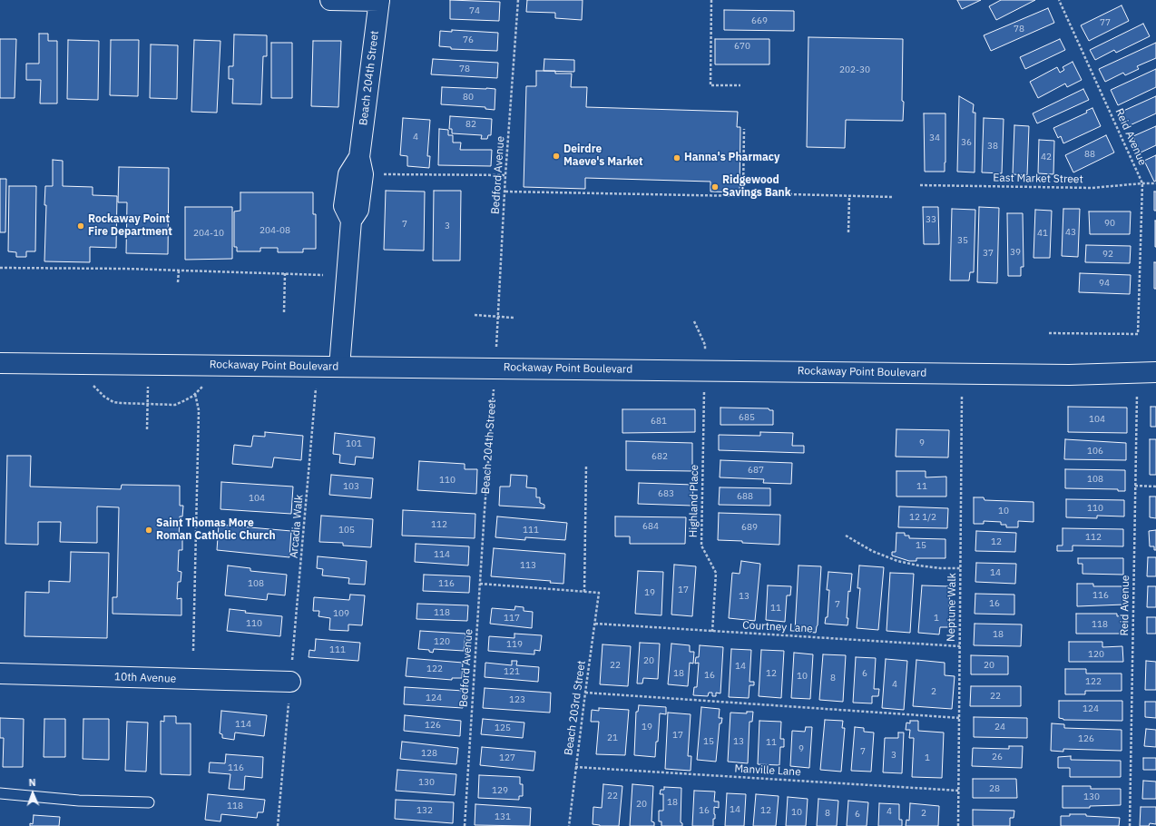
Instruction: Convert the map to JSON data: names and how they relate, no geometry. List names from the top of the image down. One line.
{"streets":{"street":["Beach 204th Street","Rockaway Point Boulevard","10th Avenue"],"path":["Reid Avenue","Bedford Avenue","East Market Street","Highland Place","Arcadia Walk","Neptune Walk","Courtney Lane","Beach 203rd Street","Manville Lane"]},"crossings":[["Beach 204th Street","Bedford Avenue"],["Beach 204th Street","Rockaway Point Boulevard"],["Reid Avenue","East Market Street"],["Reid Avenue","Rockaway Point Boulevard"],["Highland Place","Courtney Lane"],["Arcadia Walk","10th Avenue"],["Neptune Walk","Courtney Lane"],["Neptune Walk","Manville Lane"],["Courtney Lane","Beach 203rd Street"],["Beach 203rd Street","Manville Lane"]],"places":["Deirdre Maeve's Market","Hanna's Pharmacy","Ridgewood Savings Bank","Rockaway Point Fire Department","Saint Thomas More Roman Catholic Church"],"house_numbers":["74","669","77","78","76","670","78","202-30","80","82","4","34","36","38","88","42","33","90","7","3","204-08","43","204-10","41","35","39","37","92","94","685","104","681","9","101","106","682","687","108","110","103","11","683","688","104","110","10","12 1/2","112","684","689","105","111","112","12","15","114","113","14","108","116","17","19","116","13","16","7","11","118","109","117","1","110","118","18","120","119","111","120","20","22","20","14","122","121","18","12","6","16","10","8","122","4","2","22","124","123","124","114","126","19","24","125","17","21","126","15","13","11","9","7","128","3","26","127","1","116","130","28","129","22","130","18","20","118","14","132","16","12","4","10","8","2","6","131"],"north":"top"}
